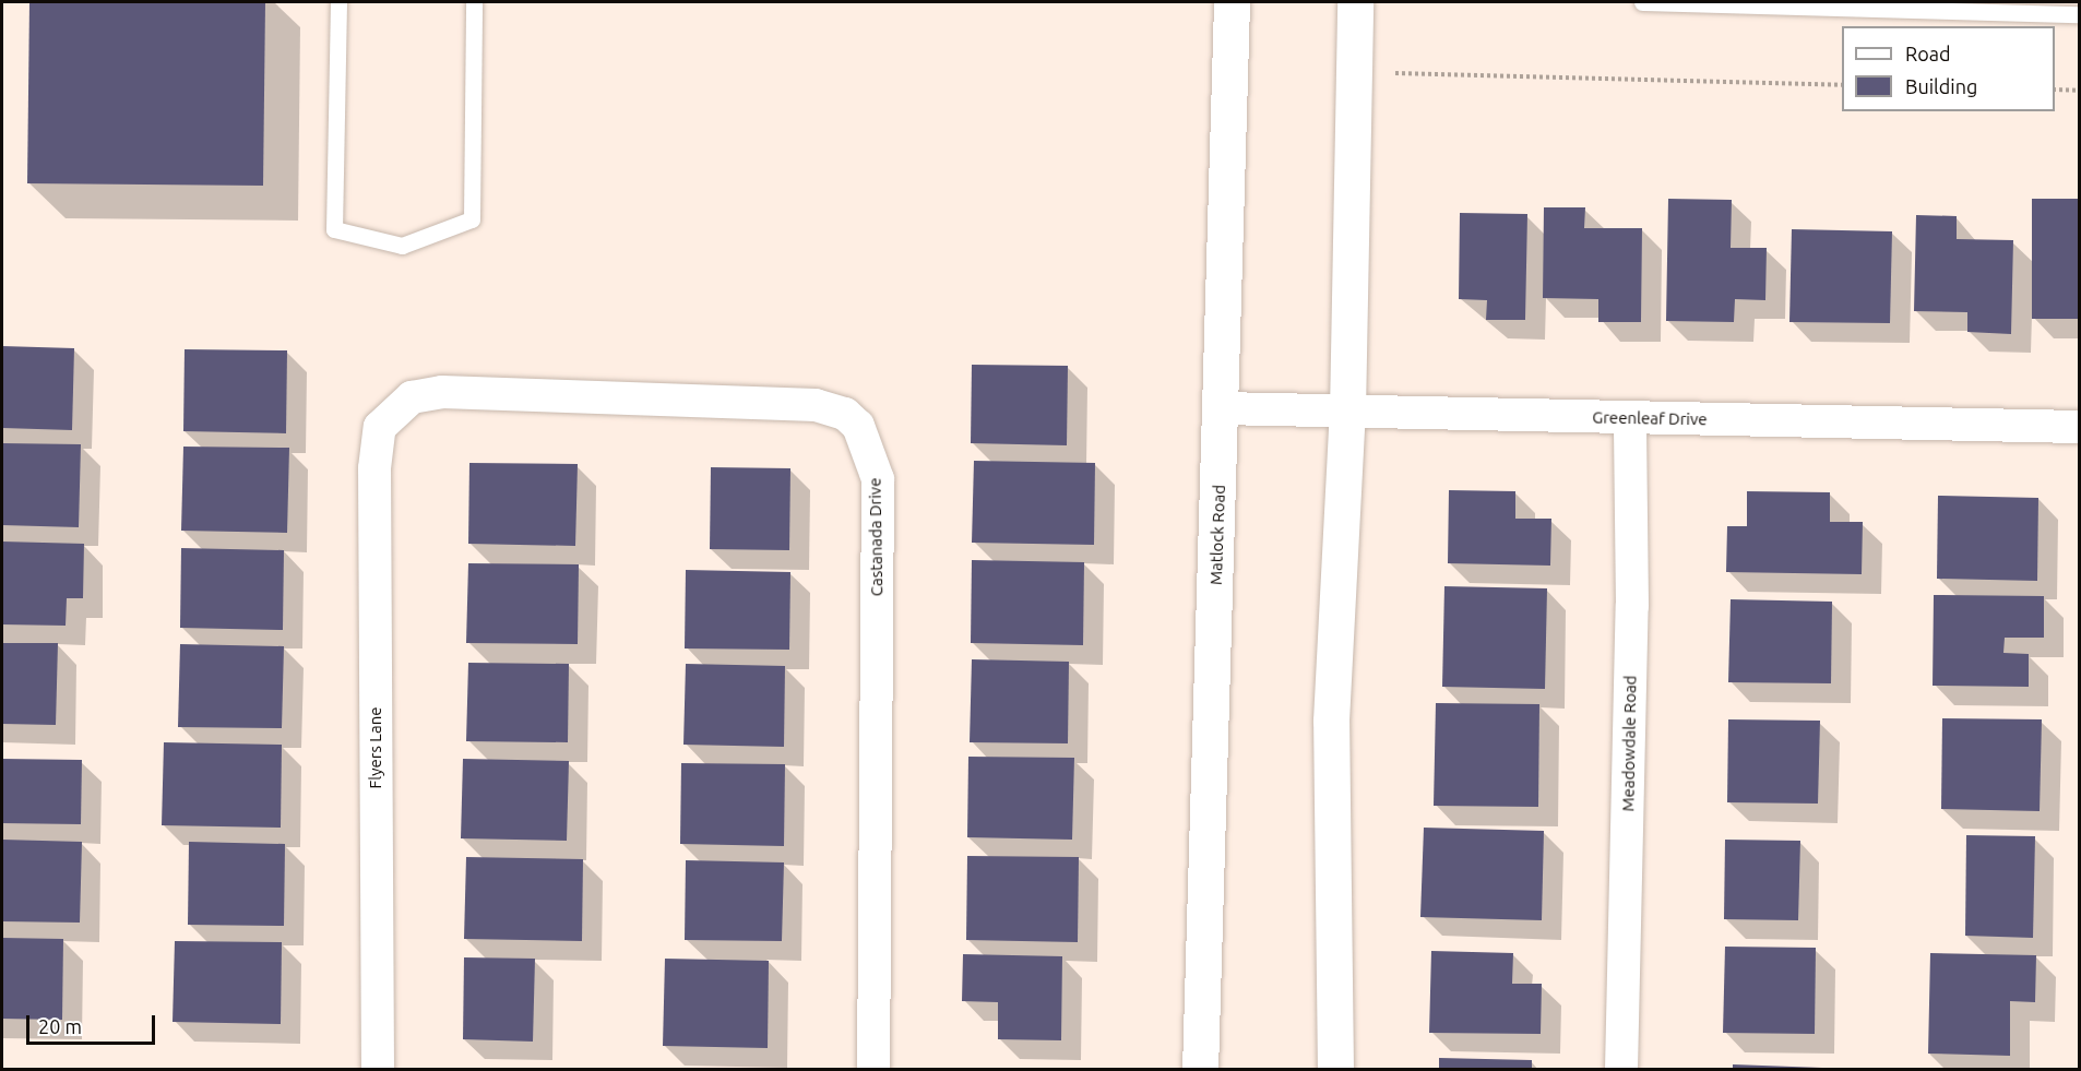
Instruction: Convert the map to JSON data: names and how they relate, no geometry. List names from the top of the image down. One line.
{"streets":{"main road":["Matlock Road"],"street":["Greenleaf Drive","Castanada Drive","Meadowdale Road","Flyers Lane"]},"crossings":[["Greenleaf Drive","Matlock Road"],["Greenleaf Drive","Meadowdale Road"],["Castanada Drive","Flyers Lane"]],"legend":["Road","Building"],"scale_bar":"20 m"}
